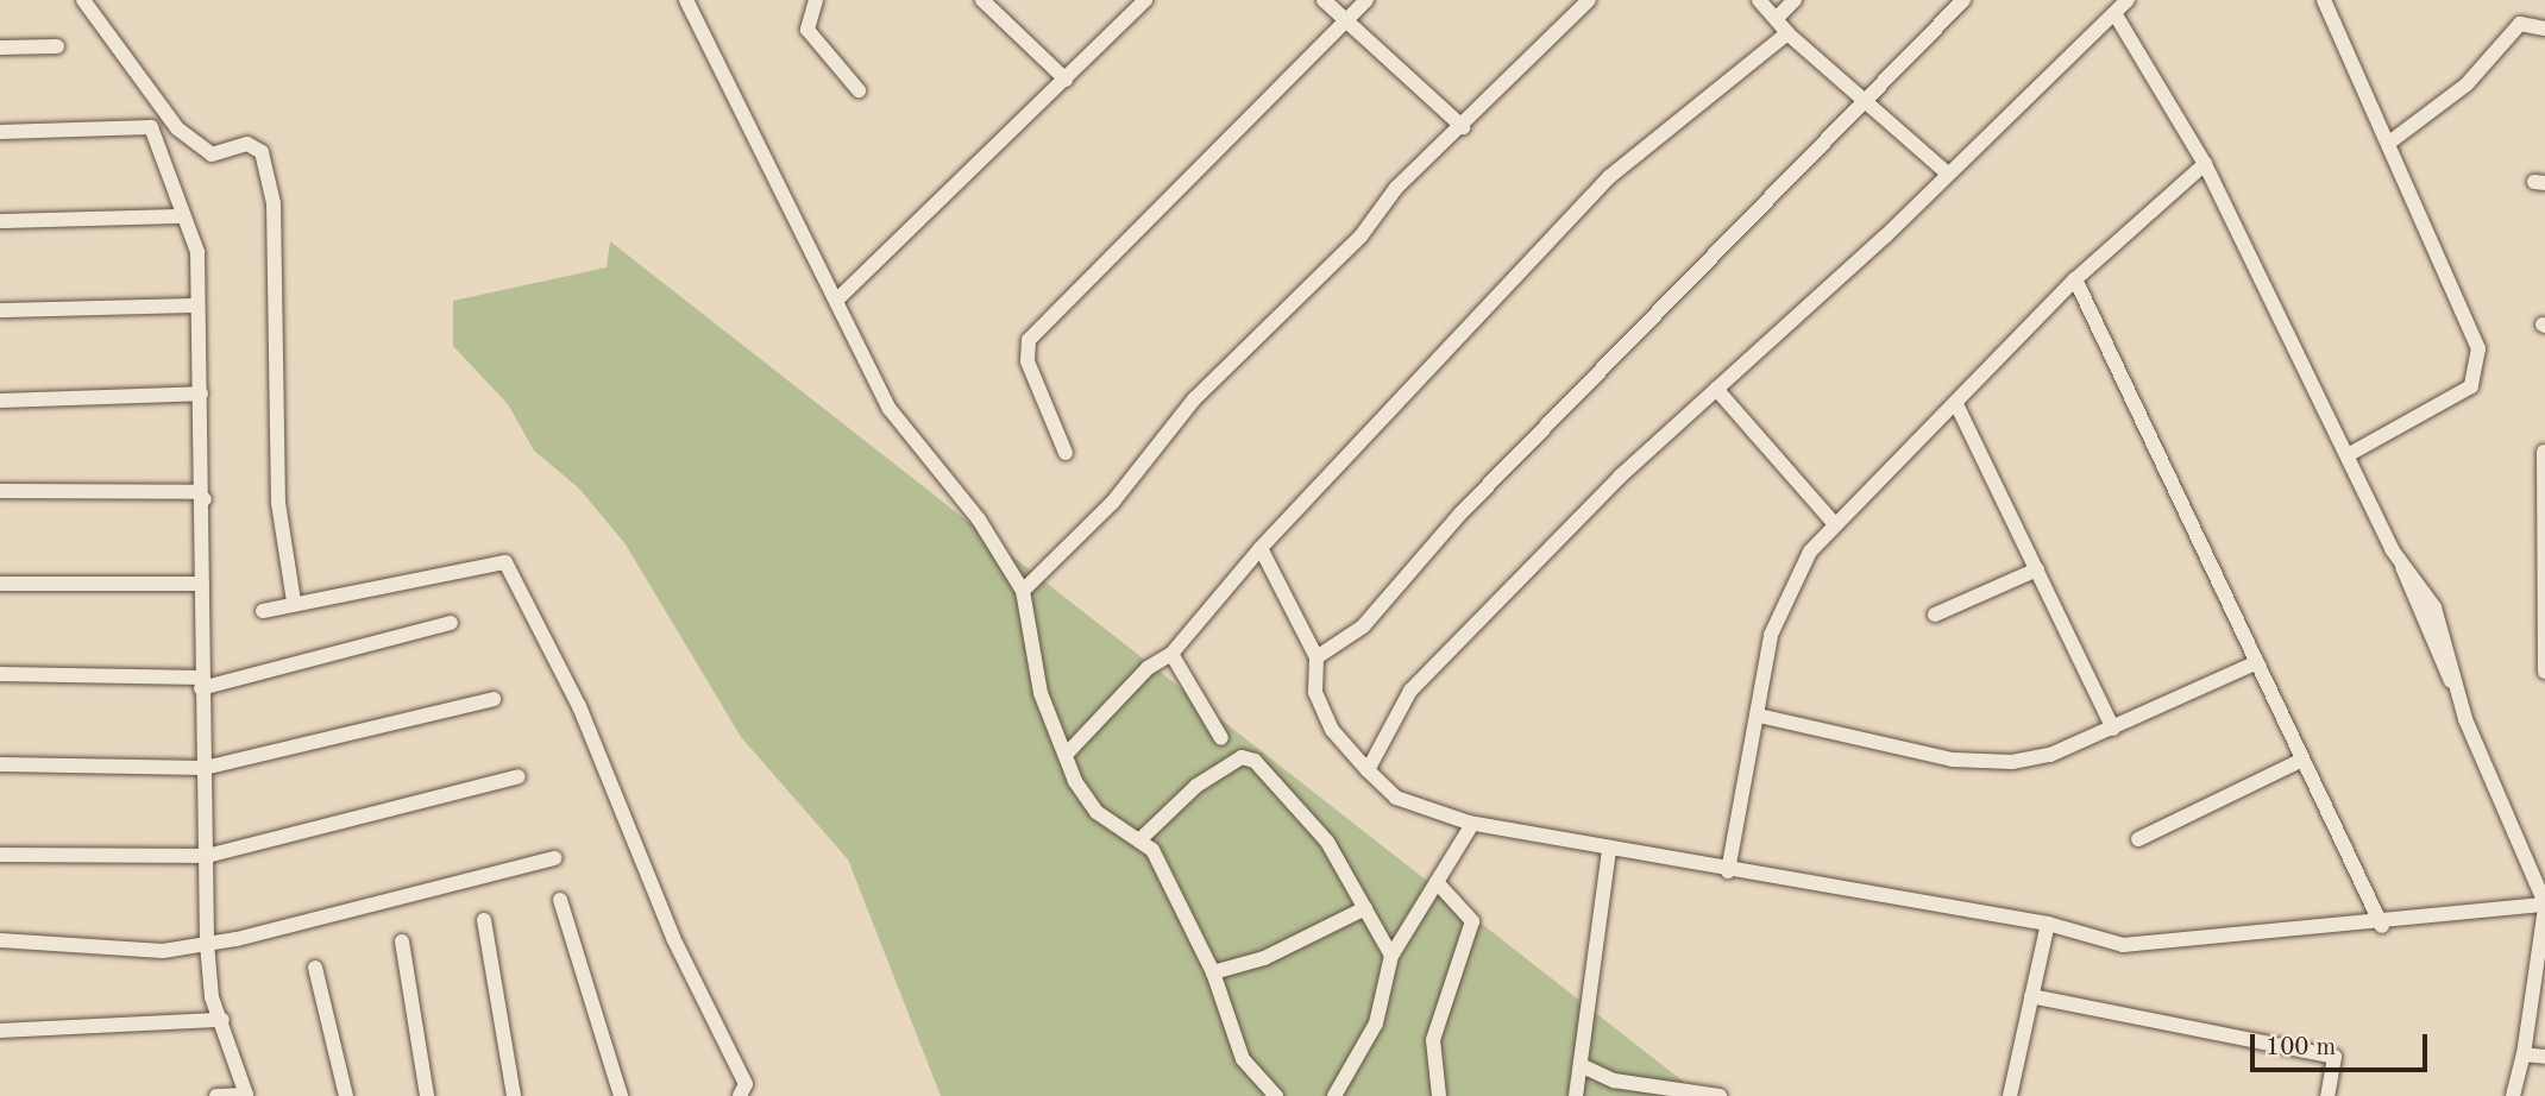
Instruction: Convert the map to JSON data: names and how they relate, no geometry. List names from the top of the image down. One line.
{"scale_bar":"100 m"}
